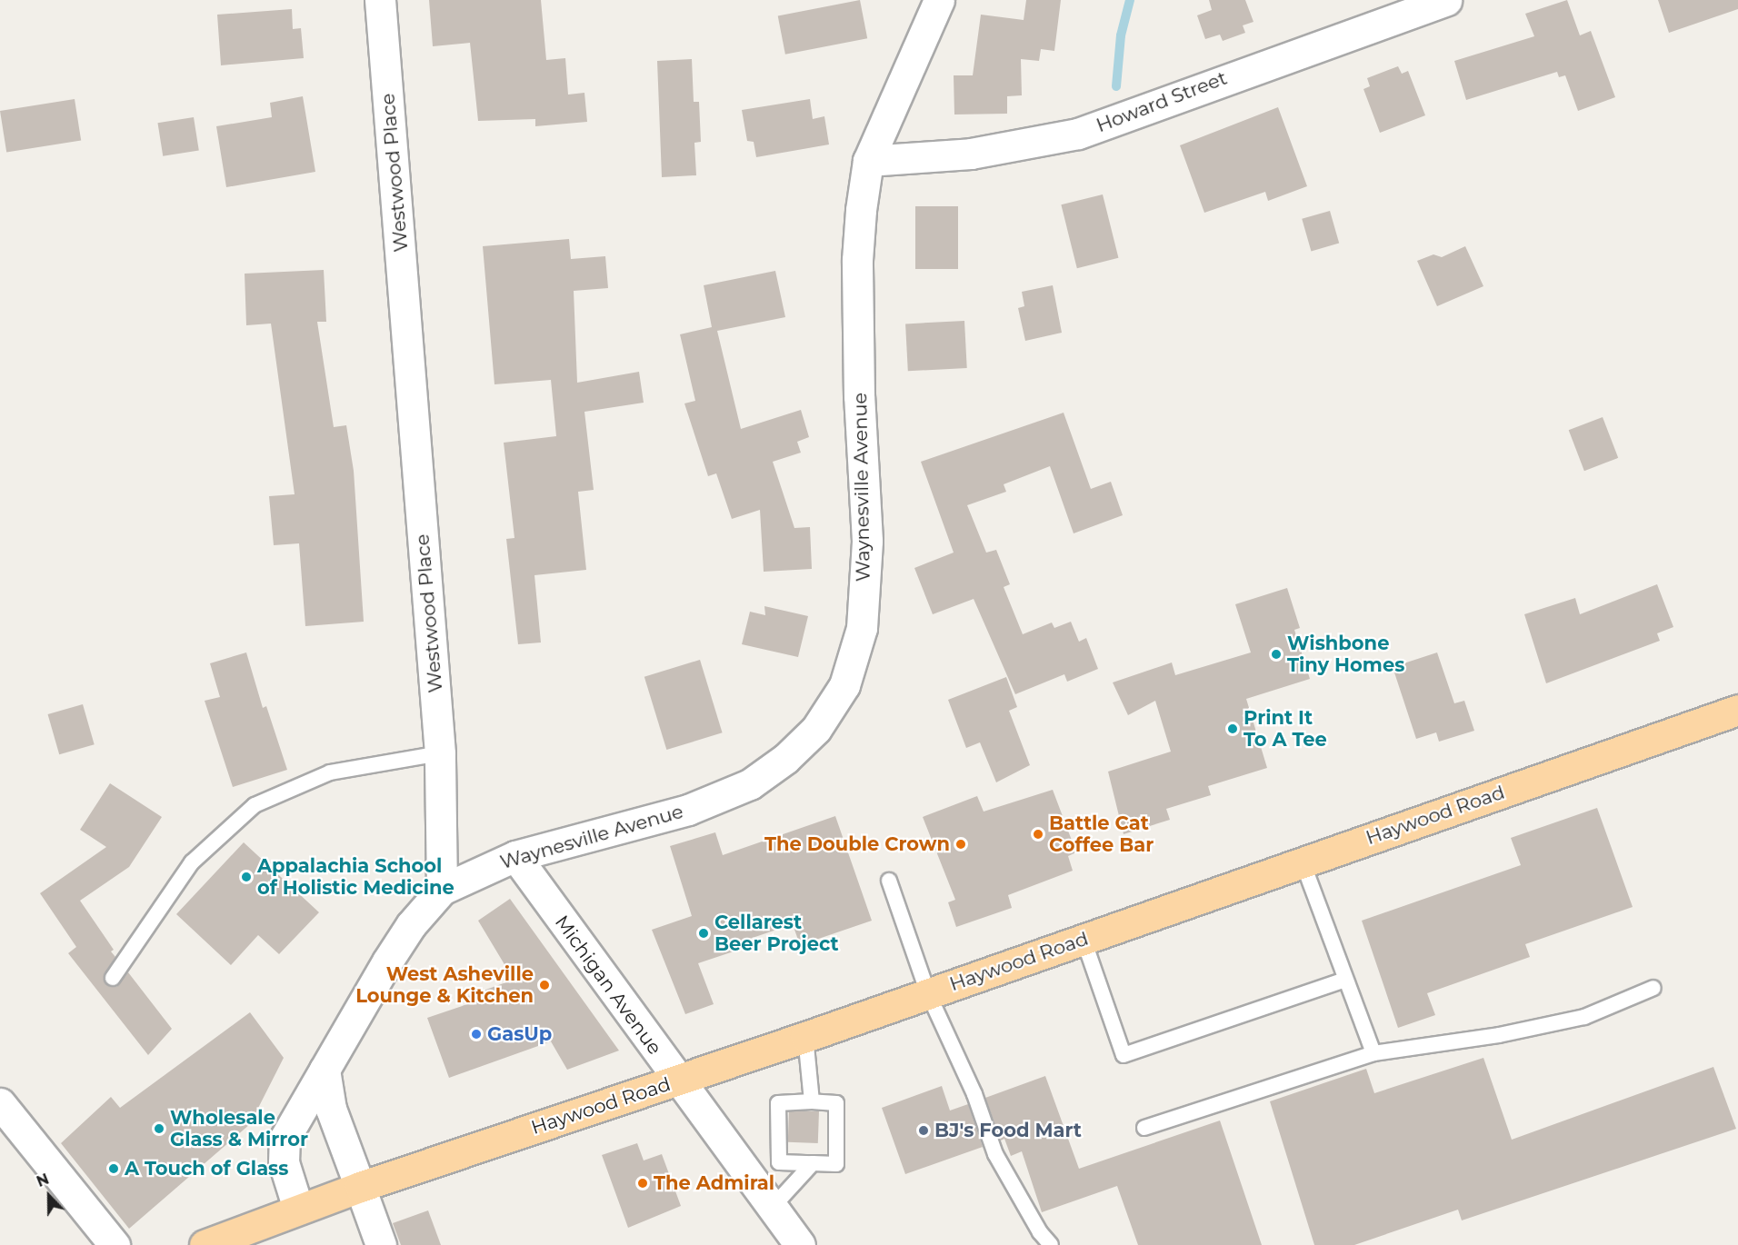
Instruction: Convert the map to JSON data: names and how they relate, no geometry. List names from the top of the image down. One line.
{"streets":{"main road":["Haywood Road"],"street":["Howard Street","Westwood Place","Waynesville Avenue","Michigan Avenue"]},"crossings":[["Howard Street","Waynesville Avenue"],["Westwood Place","Waynesville Avenue"],["Waynesville Avenue","Michigan Avenue"],["Haywood Road","Michigan Avenue"]],"places":["Wishbone Tiny Homes","Print It To A Tee","Battle Cat Coffee Bar","The Double Crown","Appalachia School of Holistic Medicine","Cellarest Beer Project","West Asheville Lounge & Kitchen","GasUp","Wholesale Glass & Mirror","BJ's Food Mart","A Touch of Glass","The Admiral"],"north":"top"}
